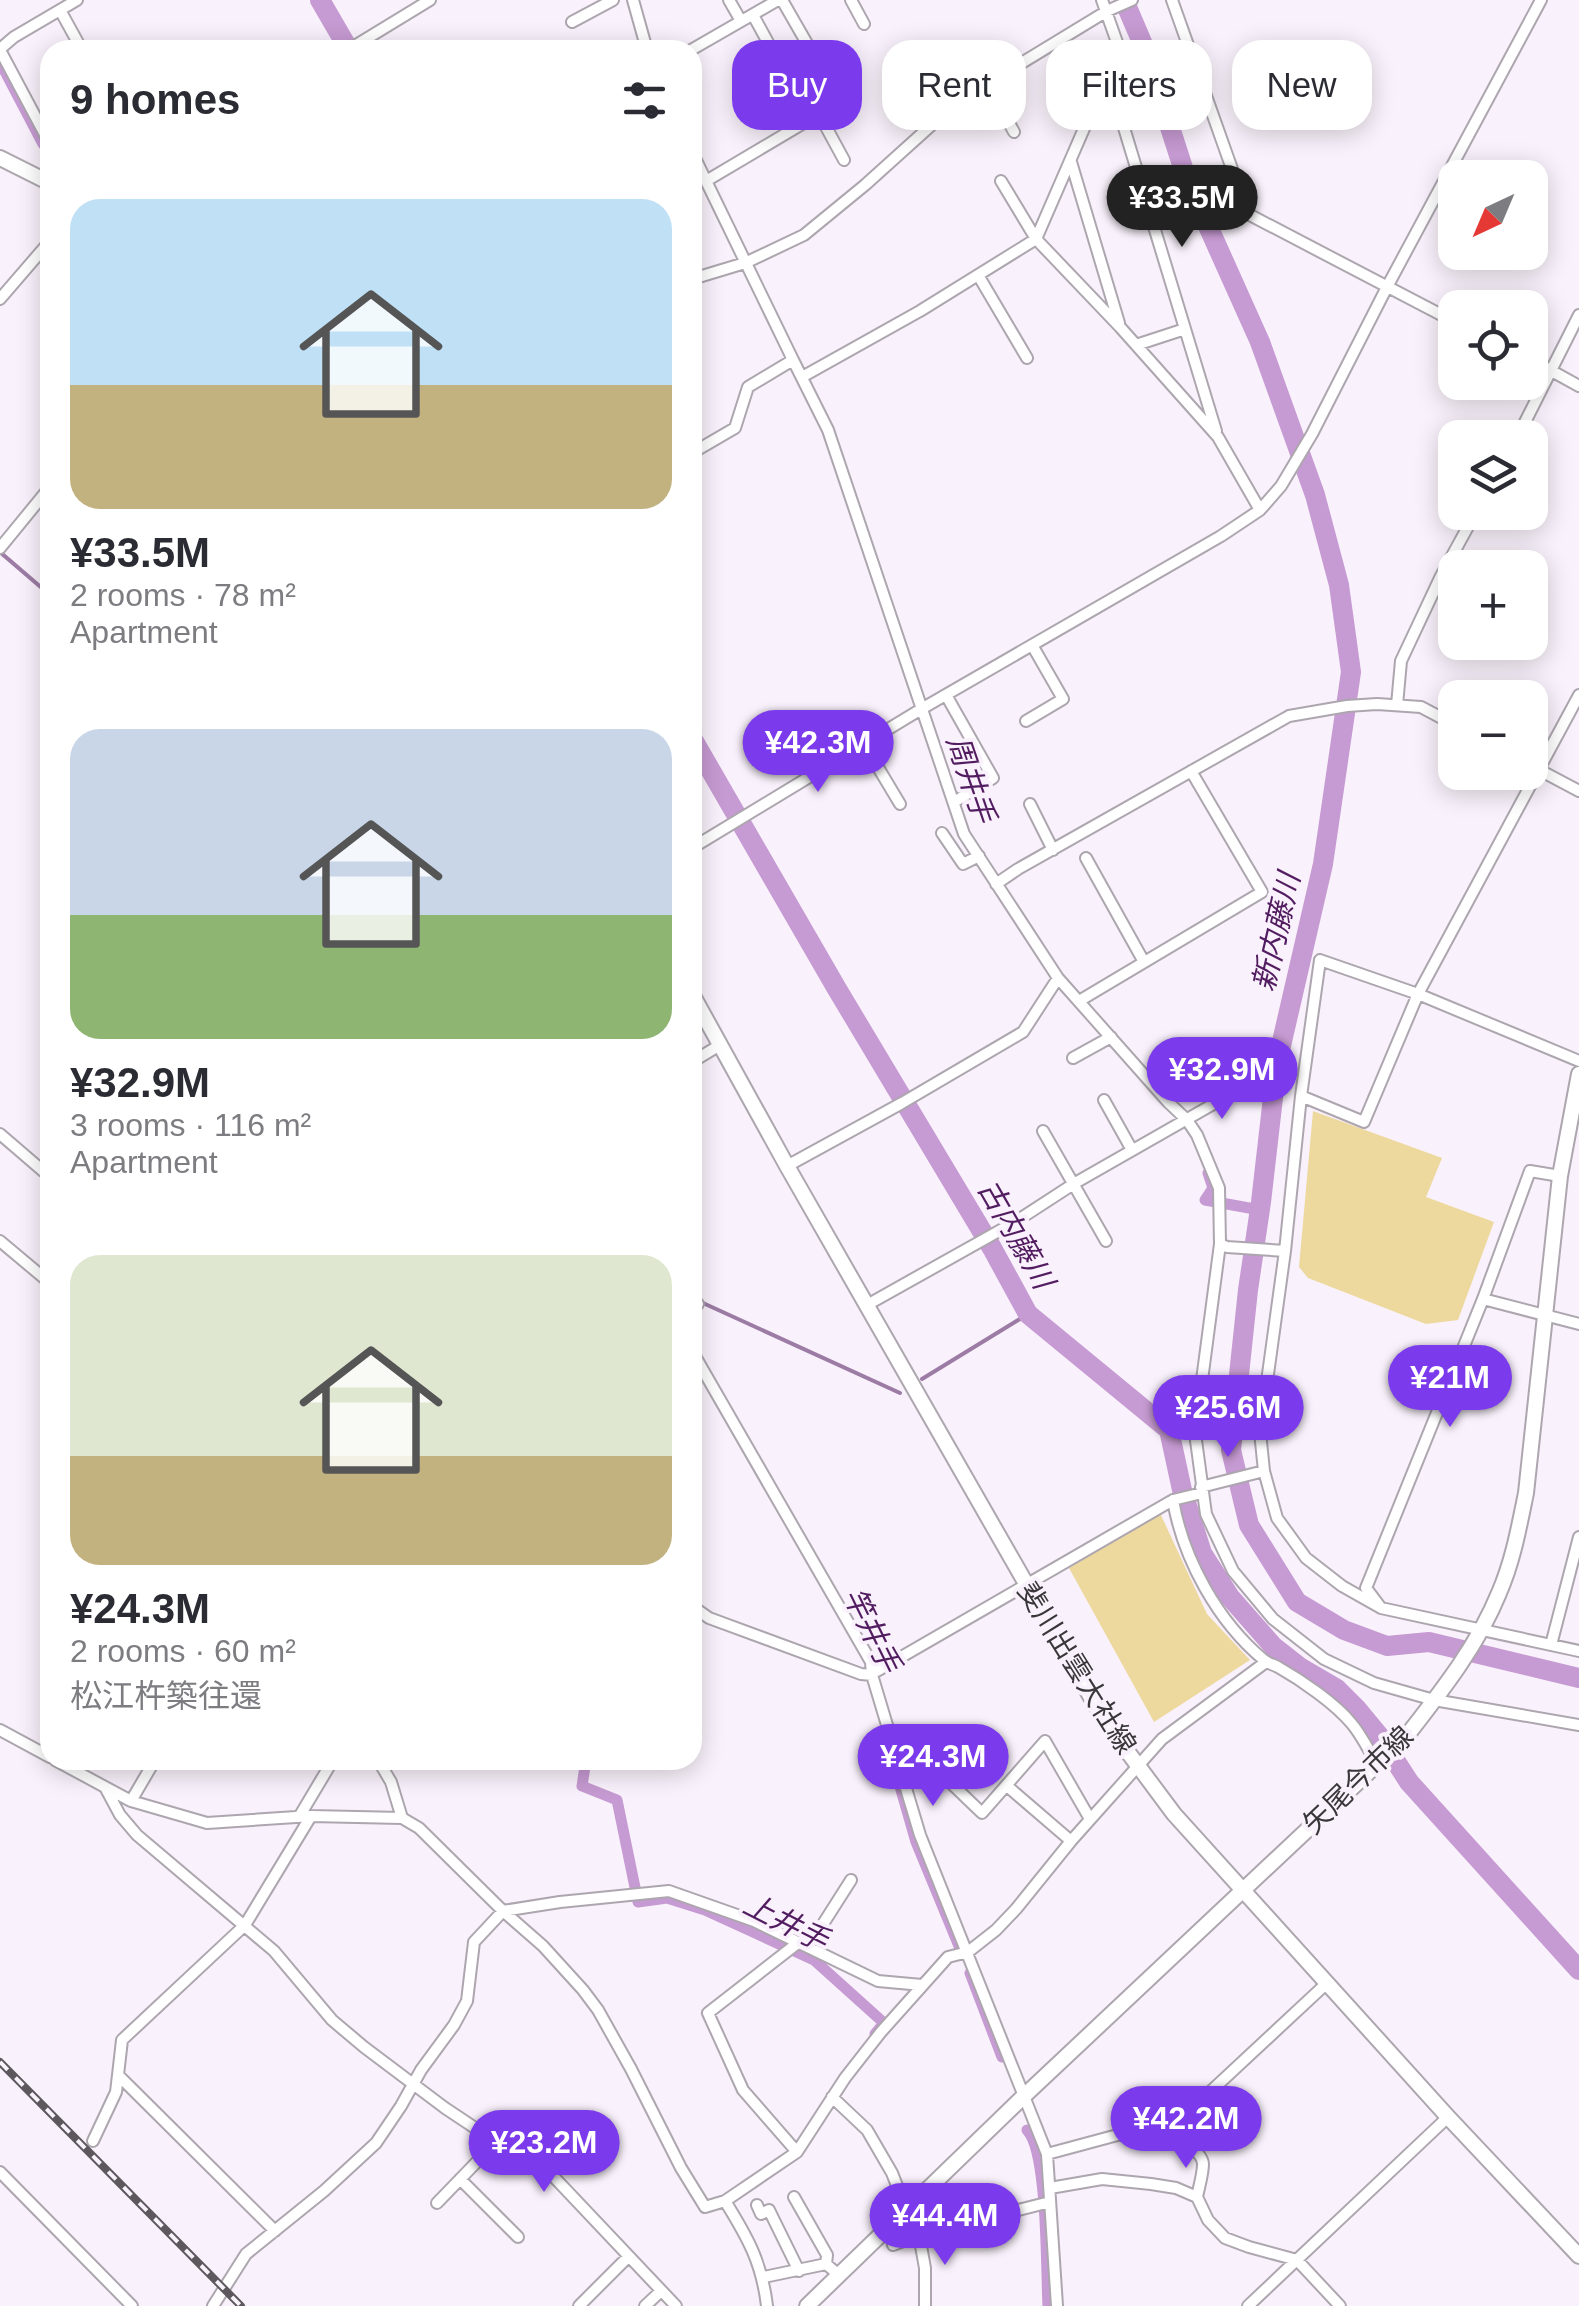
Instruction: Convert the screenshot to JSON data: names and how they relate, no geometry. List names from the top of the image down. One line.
{"streets":{"main road":["斐川出雲大社線","矢尾今市線"]},"crossings":[["斐川出雲大社線","矢尾今市線"]],"water":["周井手","新内藤川","古内藤川","竿井手","上井手"],"north":"bottom left","page":{"chip":["Buy","Rent","Filters","New"],"heading":"9 homes","map_buttons":["+","−"],"list":[{"name":"¥33.5M","note":"2 rooms · 78 m² · Apartment"},{"name":"¥32.9M","note":"3 rooms · 116 m² · Apartment"},{"name":"¥24.3M","note":"2 rooms · 60 m² · 松江杵築往還"}],"price":["¥33.5M","¥42.3M","¥32.9M","¥21M","¥25.6M","¥24.3M","¥42.2M","¥23.2M","¥44.4M"]}}
